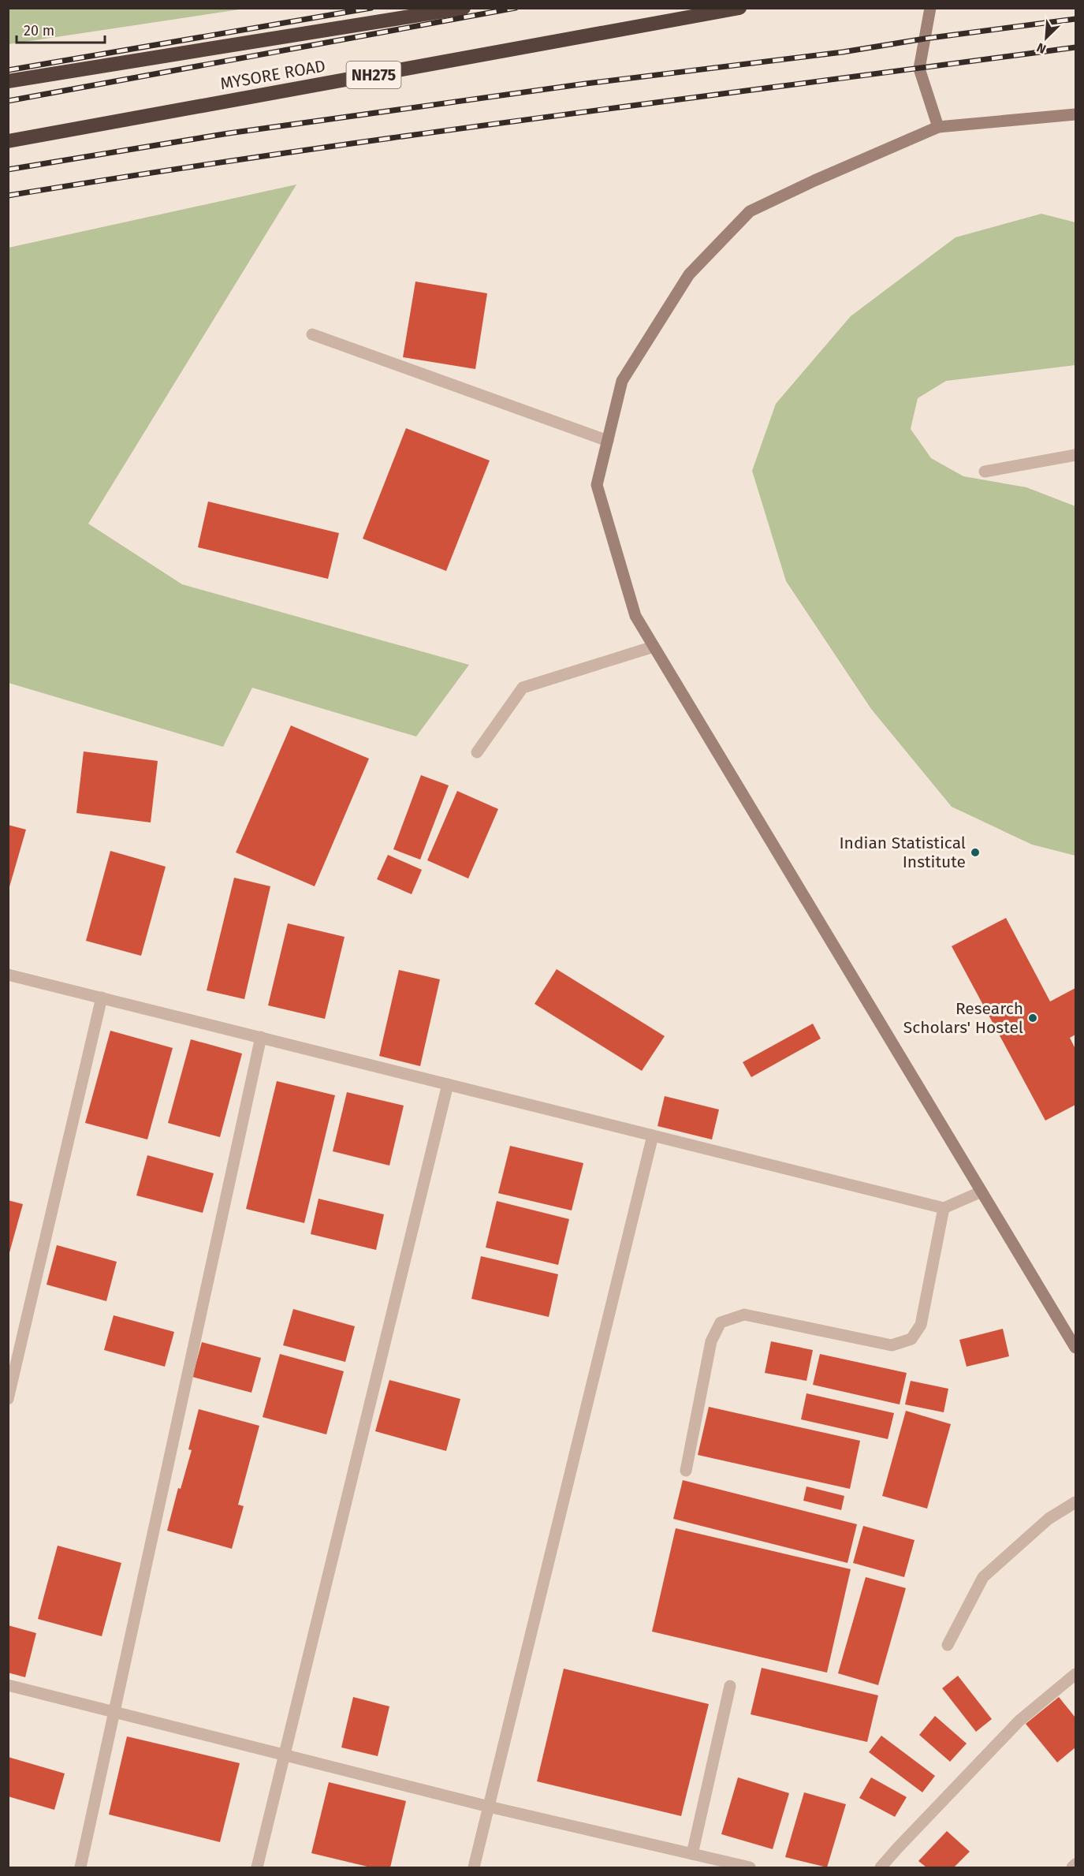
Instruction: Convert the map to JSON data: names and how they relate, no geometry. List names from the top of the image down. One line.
{"streets":{"highway":["MYSORE ROAD","NH275"]},"places":["Indian Statistical Institute","Research Scholars' Hostel"],"scale_bar":"20 m","north":"bottom left"}
